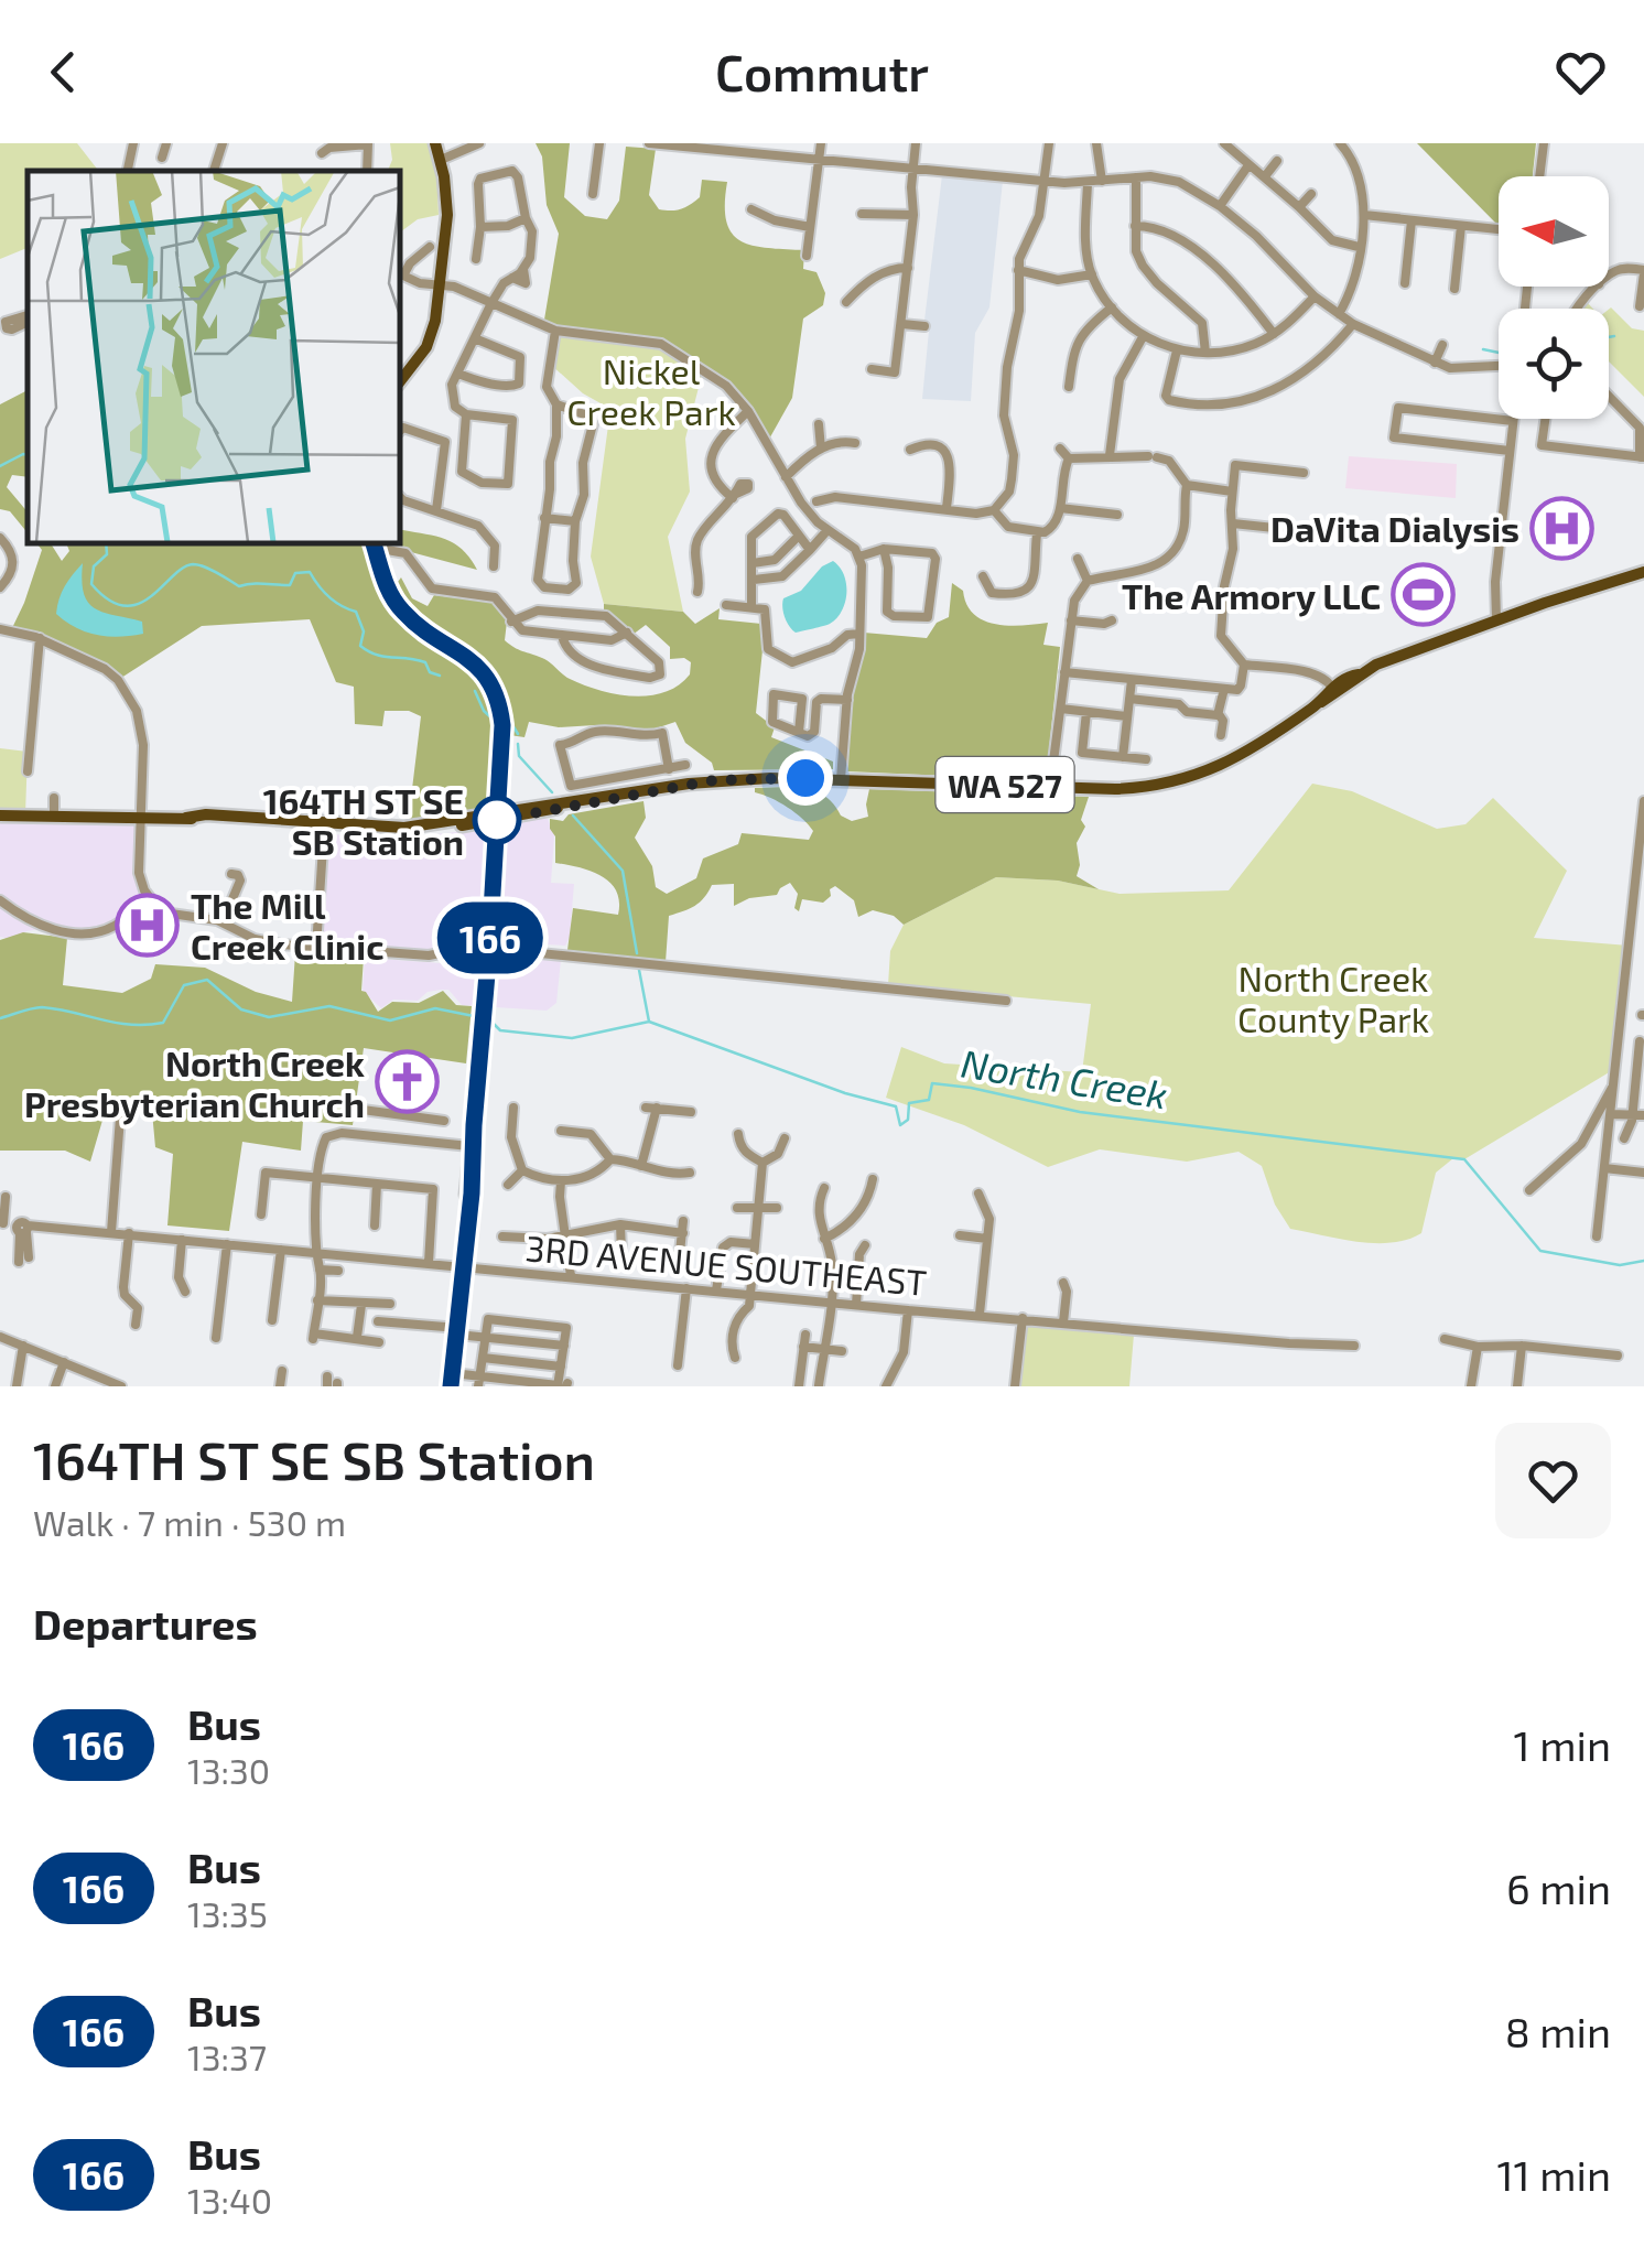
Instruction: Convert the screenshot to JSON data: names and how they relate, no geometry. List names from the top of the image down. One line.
{"streets":{"main road":["WA 527"],"street":["3RD AVENUE SOUTHEAST"]},"water":["North Creek"],"parks":["Nickel Creek Park","North Creek County Park"],"places":{"hospital":["DaVita Dialysis","The Mill Creek Clinic"],"sports":["The Armory LLC"],"other":["164TH ST SE SB Station"],"church":["North Creek Presbyterian Church"]},"lines":["bus line 166"],"north":"left","page":{"header":"Commutr","on_map":"166","heading":[["164TH ST SE SB Station","Walk · 7 min · 530 m"],"Departures"],"list":[{"mark":"166","name":"Bus","note":"13:30","value":"1 min"},{"mark":"166","name":"Bus","note":"13:35","value":"6 min"},{"mark":"166","name":"Bus","note":"13:37","value":"8 min"},{"mark":"166","name":"Bus","note":"13:40","value":"11 min"}]}}
